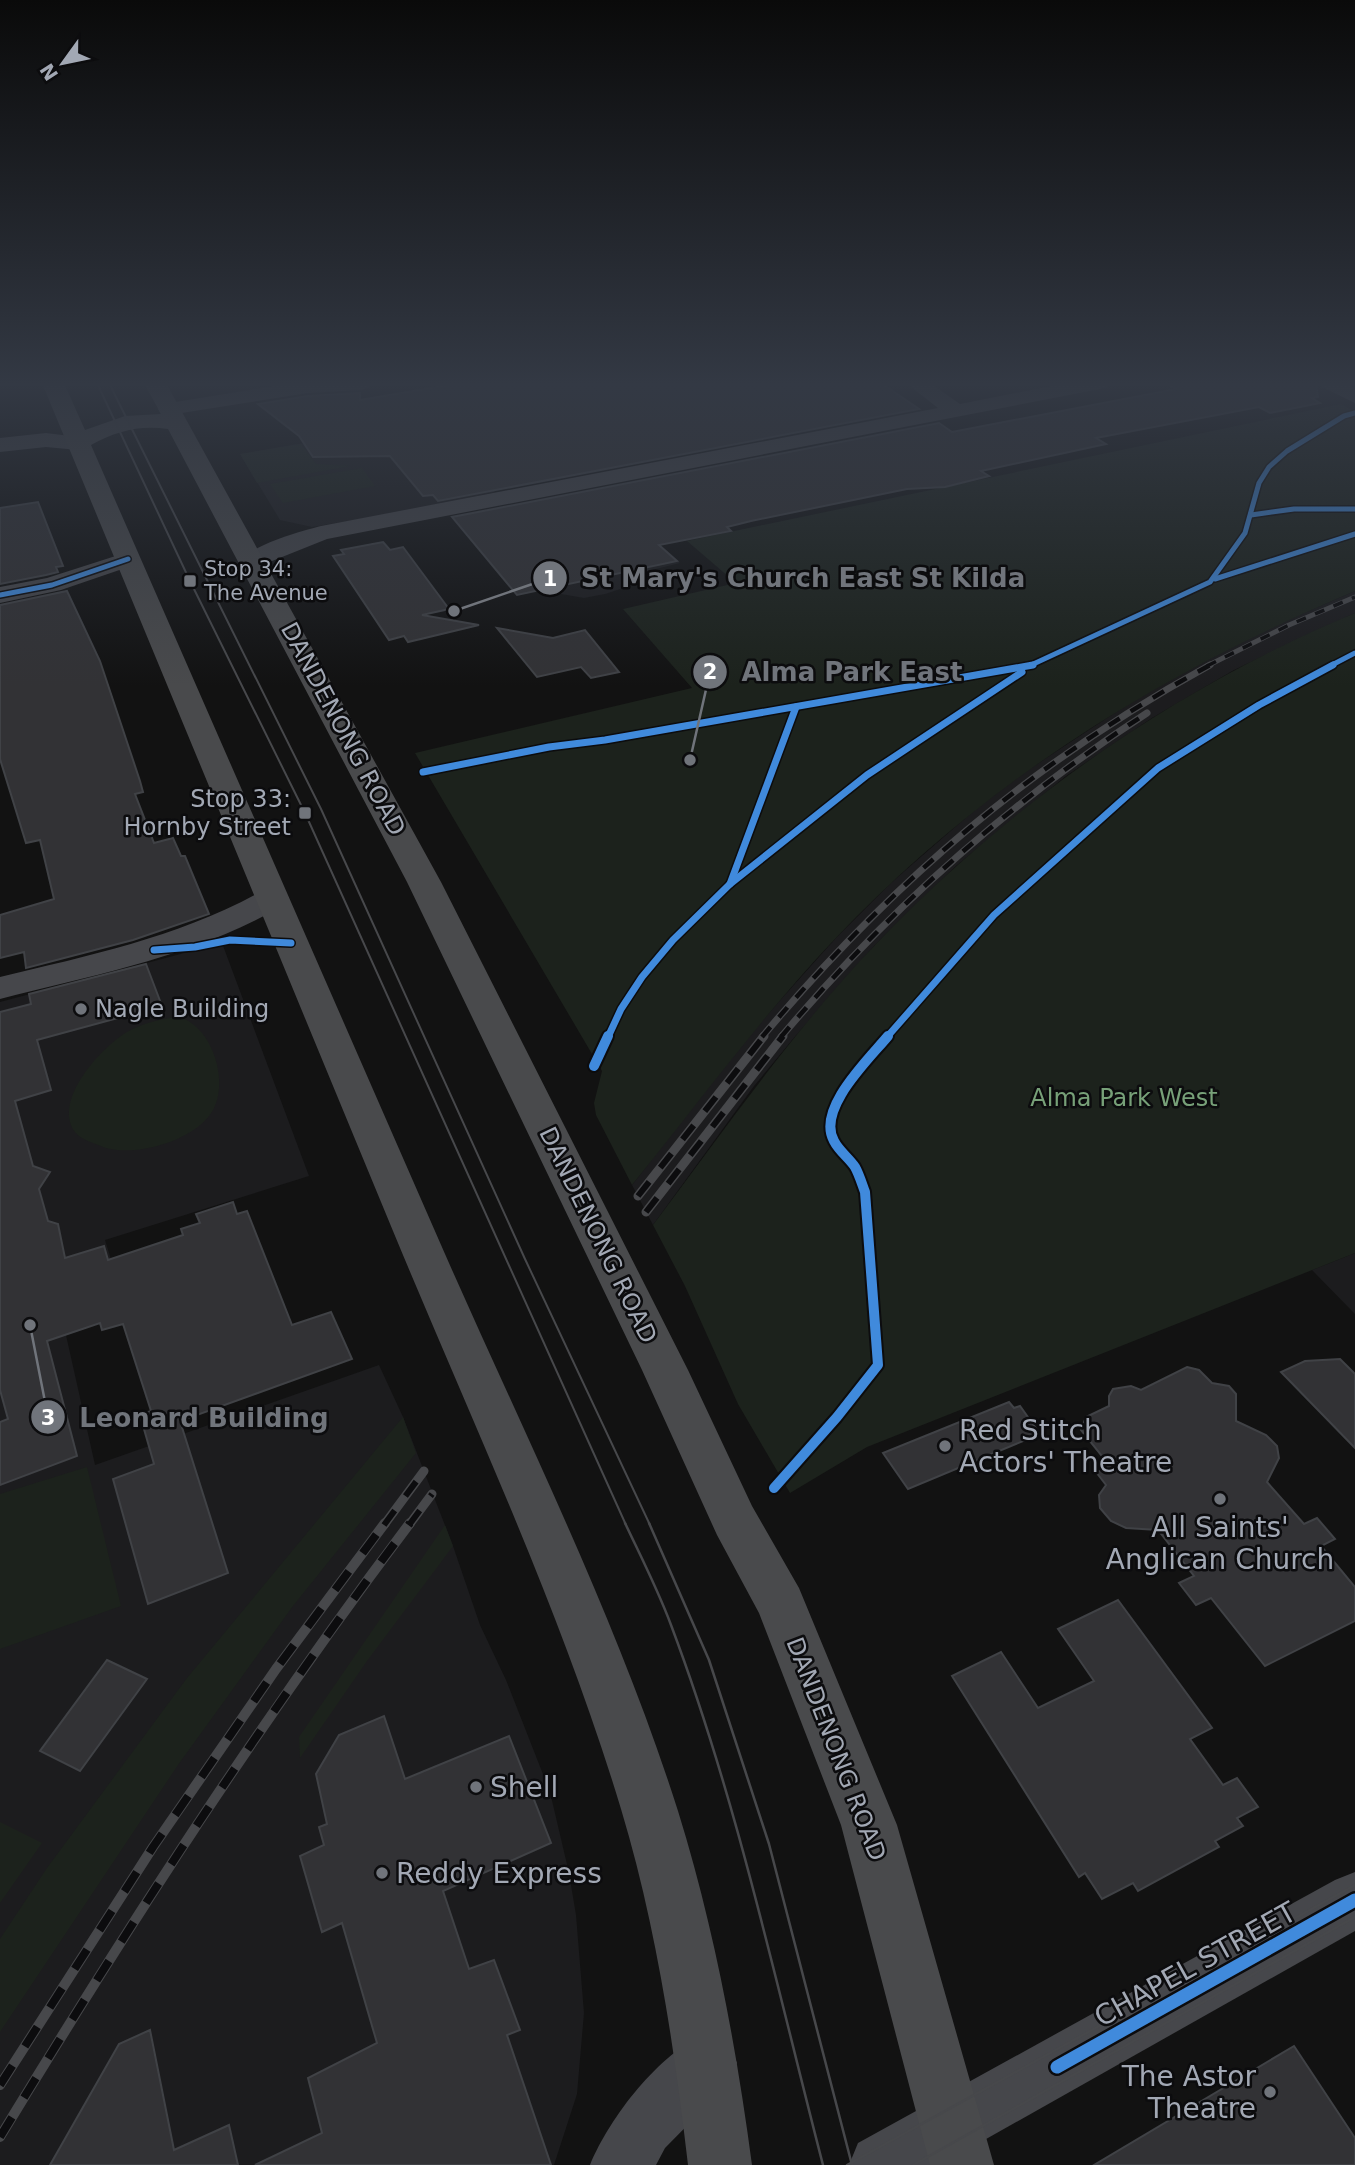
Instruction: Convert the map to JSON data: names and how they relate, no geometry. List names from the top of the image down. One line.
{"streets":{"highway":["DANDENONG ROAD"],"street":["CHAPEL STREET"]},"crossings":[["DANDENONG ROAD","CHAPEL STREET"]],"parks":["Alma Park West"],"places":{"transit":["Stop 34: The Avenue","Stop 33: Hornby Street"],"other":["St Mary's Church East St Kilda","Alma Park East","Nagle Building","Leonard Building","Red Stitch Actors' Theatre","All Saints' Anglican Church","Shell","Reddy Express","The Astor Theatre"]},"north":"bottom left"}
